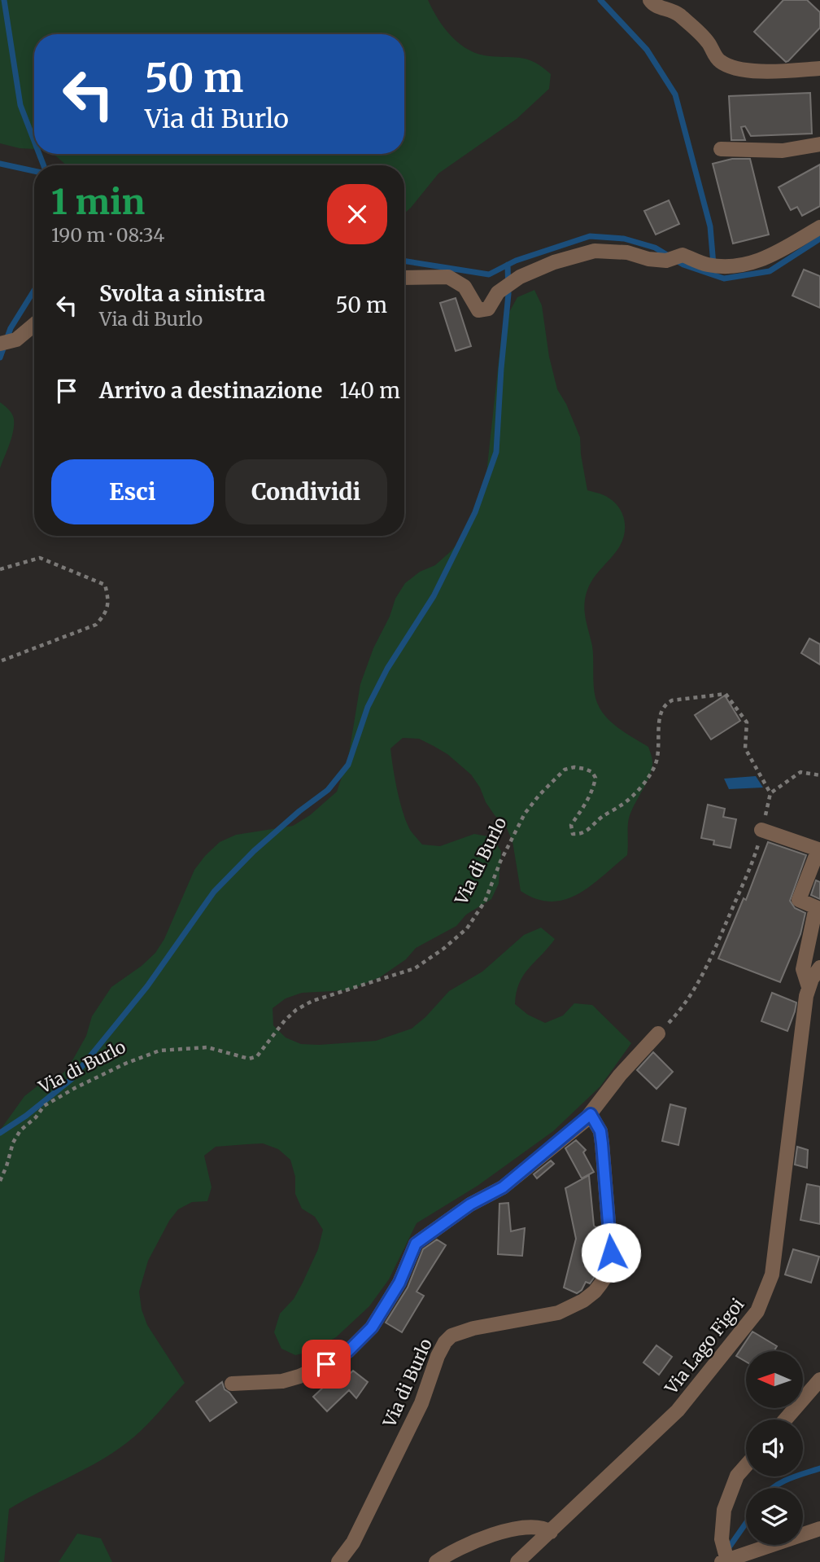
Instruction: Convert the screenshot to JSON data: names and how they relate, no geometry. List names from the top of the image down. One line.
{"streets":{"street":["Via di Burlo","Via Lago Figoi"]},"north":"left","page":{"turn":["50 m","Via di Burlo"],"heading":["1 min","190 m · 08:34"],"list":[{"name":"Svolta a sinistra","note":"Via di Burlo","value":"50 m"},{"name":"Arrivo a destinazione","value":"140 m"}],"buttons":["Esci","Condividi"]}}
